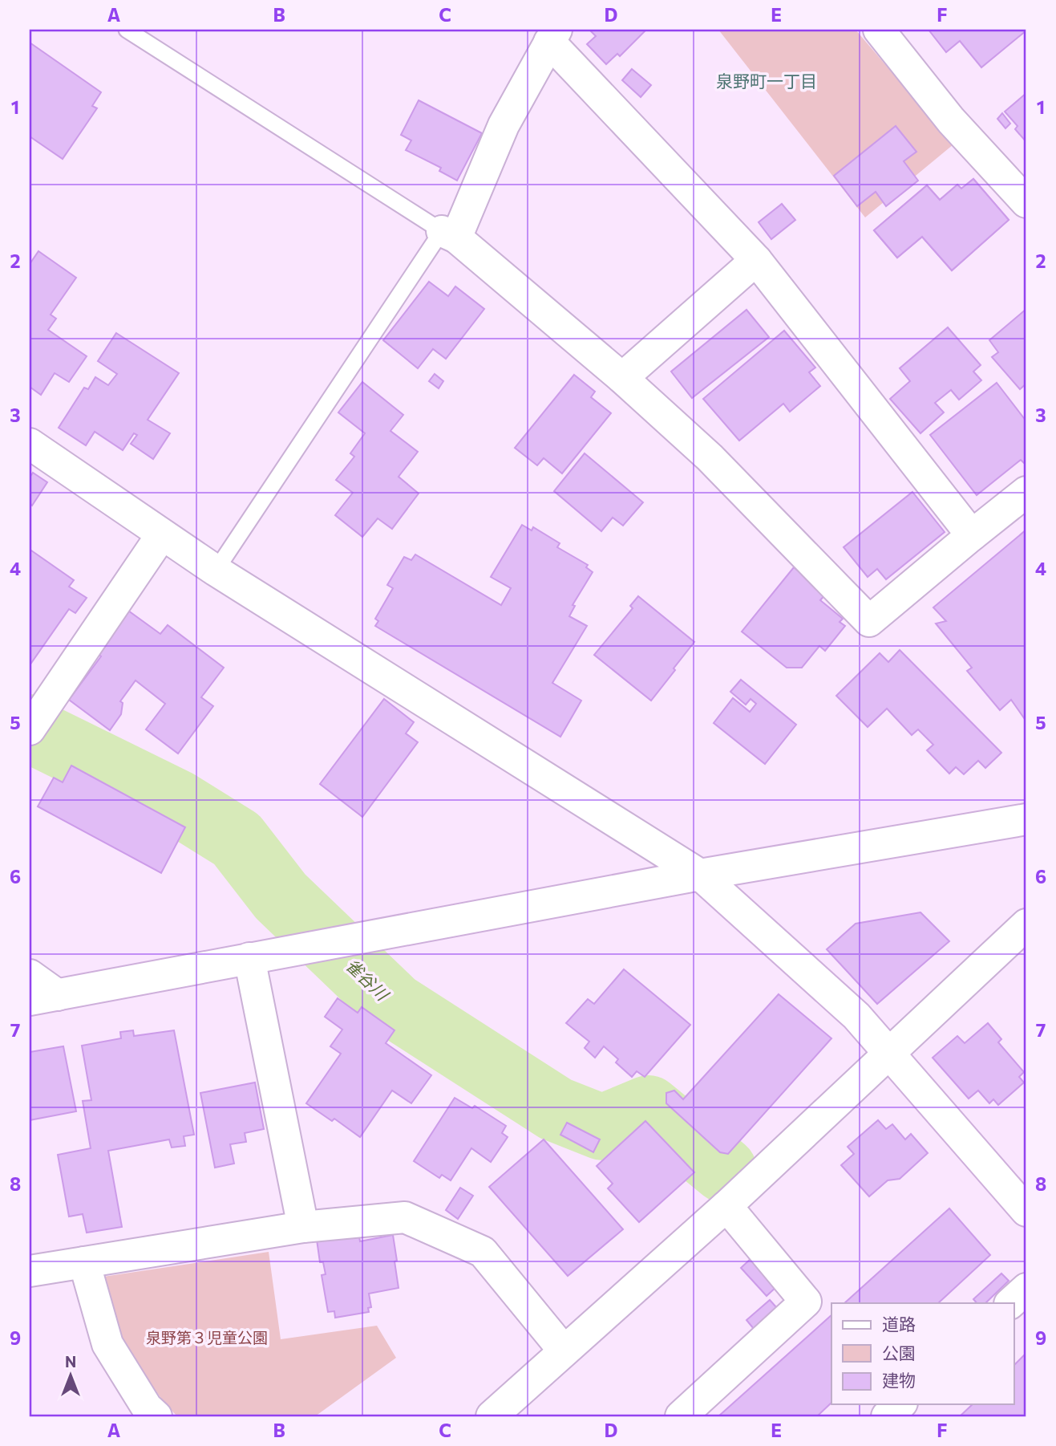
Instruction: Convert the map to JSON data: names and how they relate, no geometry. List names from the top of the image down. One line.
{"districts":["泉野町一丁目"],"water":["雀谷川"],"parks":["泉野第３児童公園"],"legend":["道路","公園","建物"],"north":"top","grid":{"columns":["A","B","C","D","E","F"],"rows":["1","2","3","4","5","6","7","8","9"]}}
